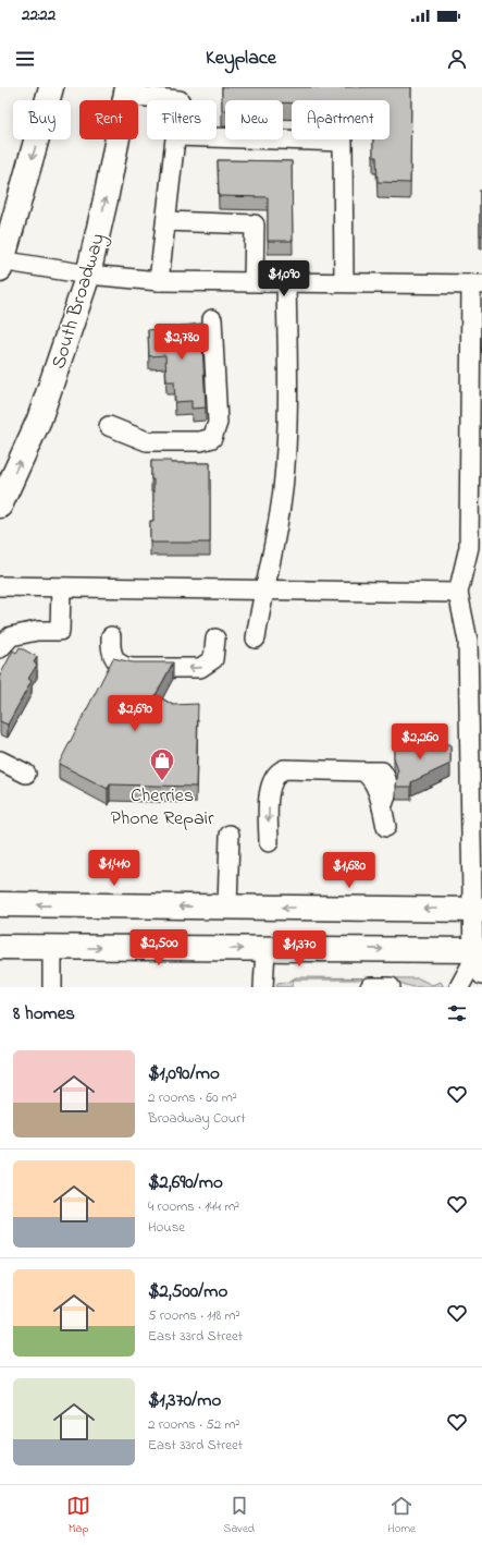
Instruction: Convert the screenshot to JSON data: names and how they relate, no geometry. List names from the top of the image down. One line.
{"streets":{"main road":["South Broadway"]},"places":{"shop":["Cherries Phone Repair"]},"page":{"status":"22:22","header":"Keyplace","chip":["Buy","Rent","Filters","New","Apartment"],"price":["$1,090","$2,780","$2,690","$2,260","$1,410","$1,680","$2,500","$1,370"],"heading":"8 homes","list":[{"name":"$1,090/mo","note":"2 rooms · 60 m² · Broadway Court"},{"name":"$2,690/mo","note":"4 rooms · 144 m² · House"},{"name":"$2,500/mo","note":"5 rooms · 118 m² · East 33rd Street"},{"name":"$1,370/mo","note":"2 rooms · 52 m² · East 33rd Street"}],"tabs":["Map","Saved","Home"]}}
